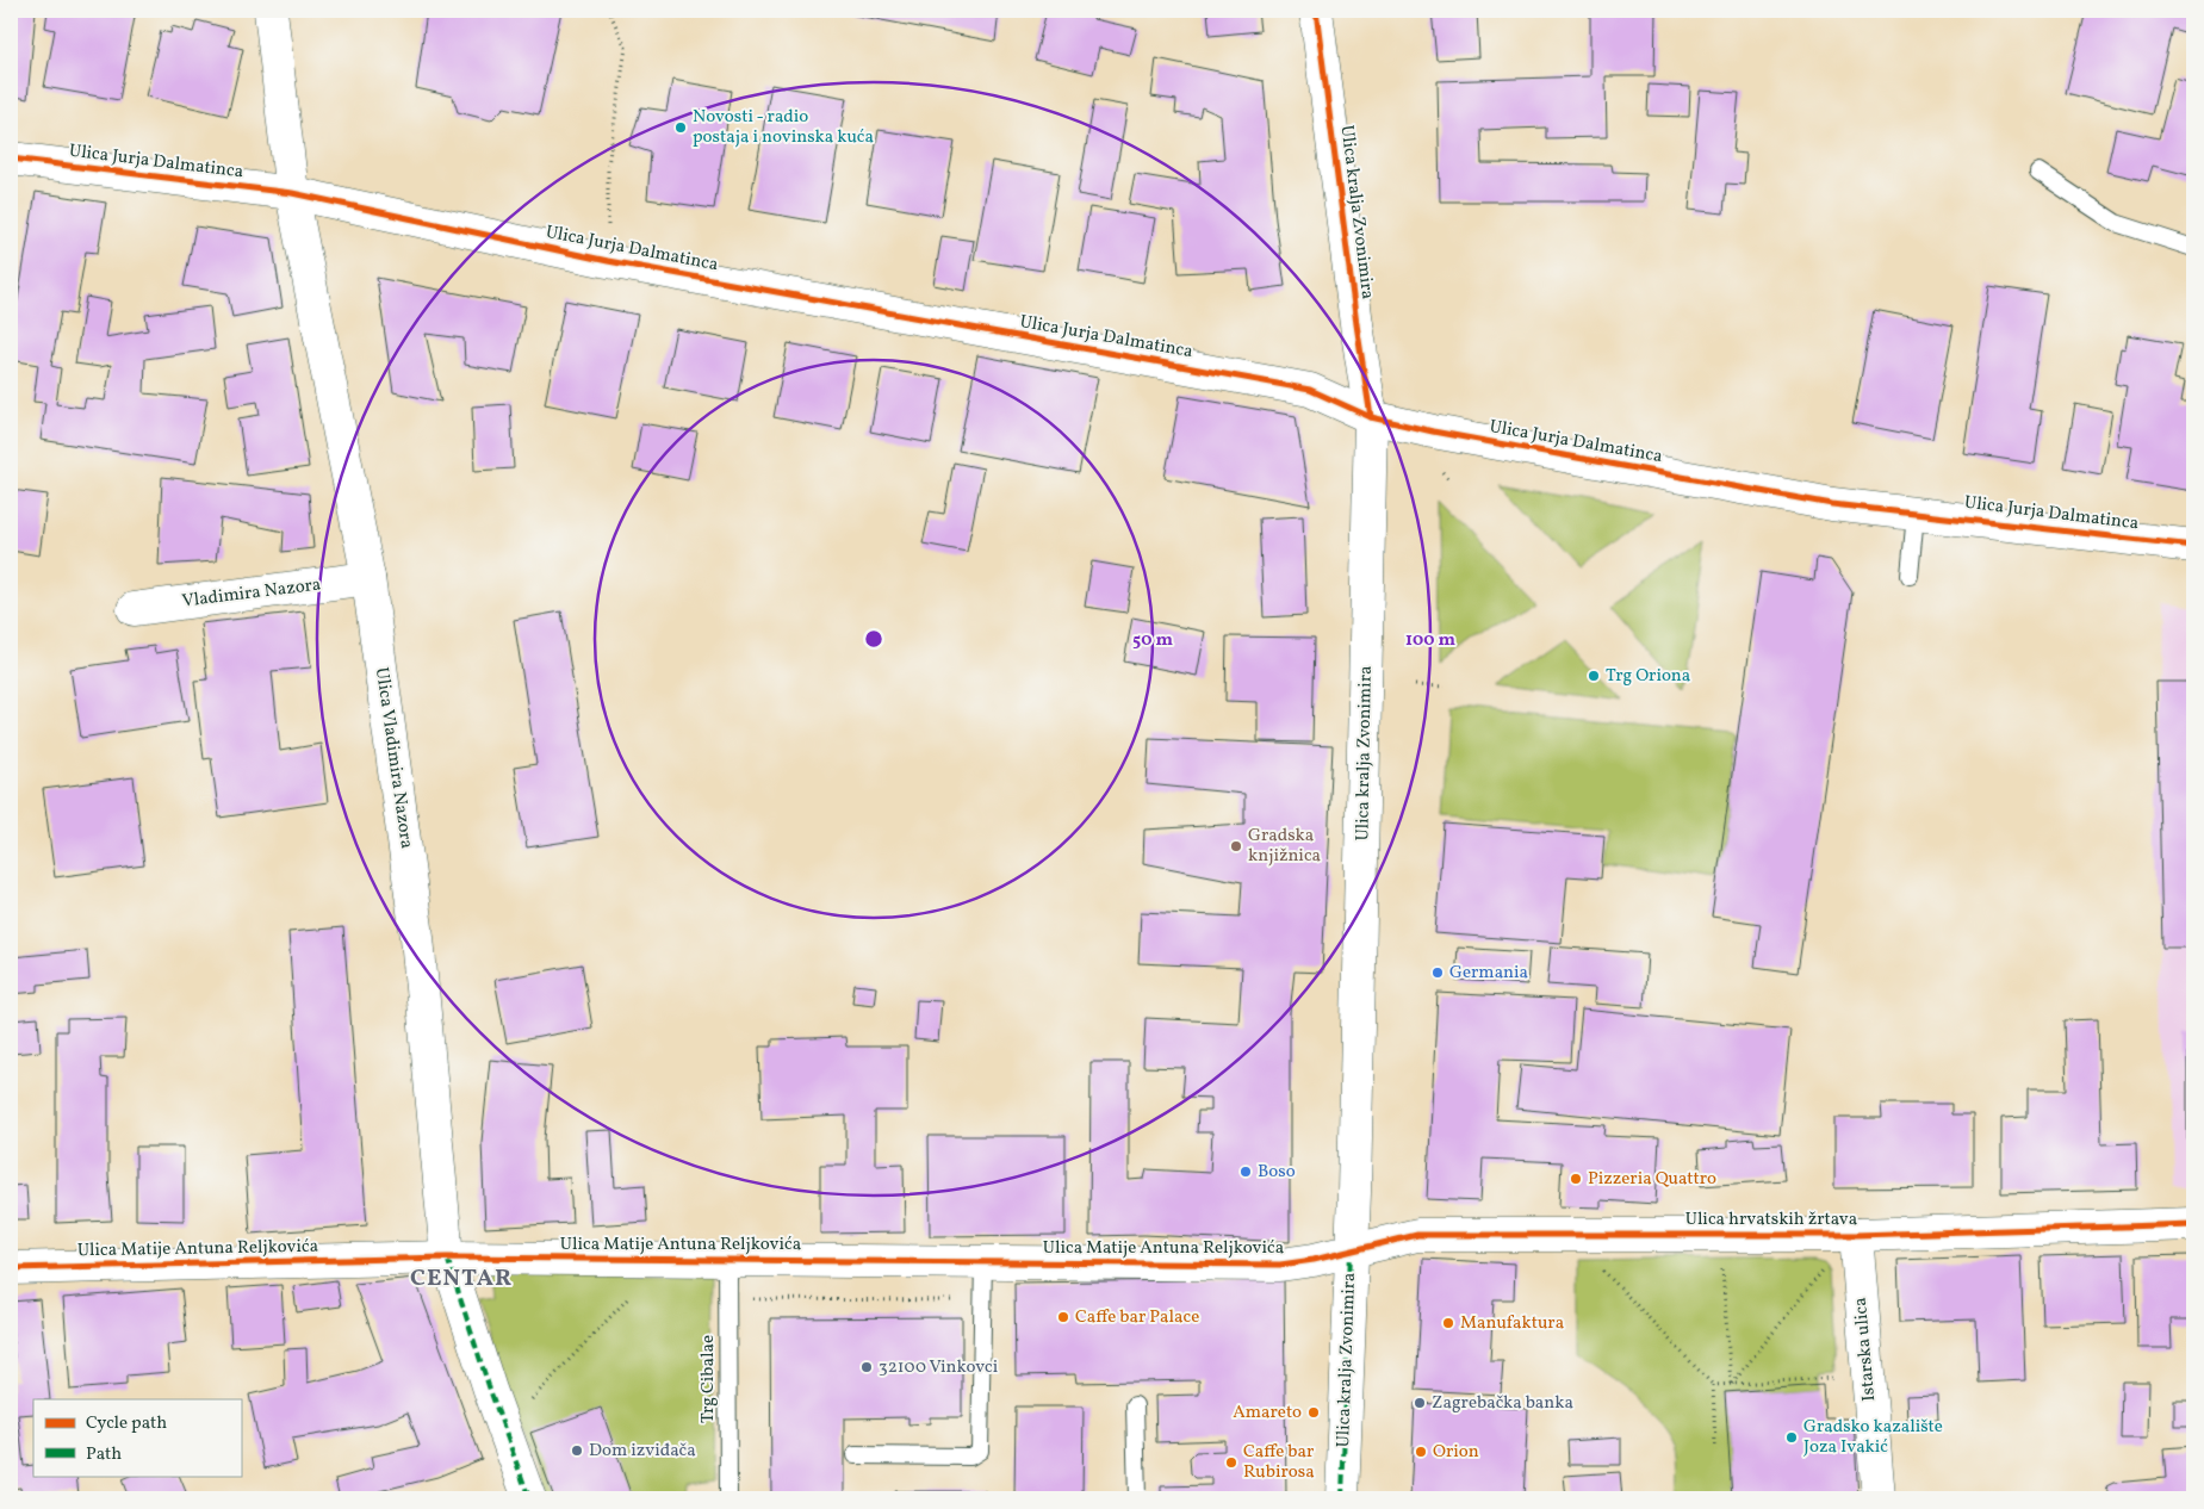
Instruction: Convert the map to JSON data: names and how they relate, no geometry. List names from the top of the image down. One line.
{"streets":{"street":["Ulica Jurja Dalmatinca","Ulica kralja Zvonimira","Vladimira Nazora","Ulica Vladimira Nazora","Ulica hrvatskih žrtava","Ulica Matije Antuna Reljkovića","Istarska ulica"],"lane":["Trg Cibalae"]},"crossings":[["Ulica Jurja Dalmatinca","Ulica kralja Zvonimira"],["Ulica Jurja Dalmatinca","Ulica Vladimira Nazora"],["Ulica kralja Zvonimira","Ulica hrvatskih žrtava"],["Ulica kralja Zvonimira","Ulica Matije Antuna Reljkovića"],["Vladimira Nazora","Ulica Vladimira Nazora"],["Ulica Vladimira Nazora","Ulica Matije Antuna Reljkovića"],["Ulica hrvatskih žrtava","Ulica Matije Antuna Reljkovića"],["Ulica hrvatskih žrtava","Istarska ulica"],["Ulica Matije Antuna Reljkovića","Trg Cibalae"]],"districts":["CENTAR"],"places":["Novosti - radio postaja i novinska kuća","Trg Oriona","Gradska knjižnica","Germania","Boso","Pizzeria Quattro","Caffe bar Palace","Manufaktura","32100 Vinkovci","Zagrebačka banka","Amareto","Gradsko kazalište Joza Ivakić","Dom izviđača","Orion","Caffe bar Rubirosa"],"legend":["Cycle path","Path"],"rings":["50 m","100 m"]}
